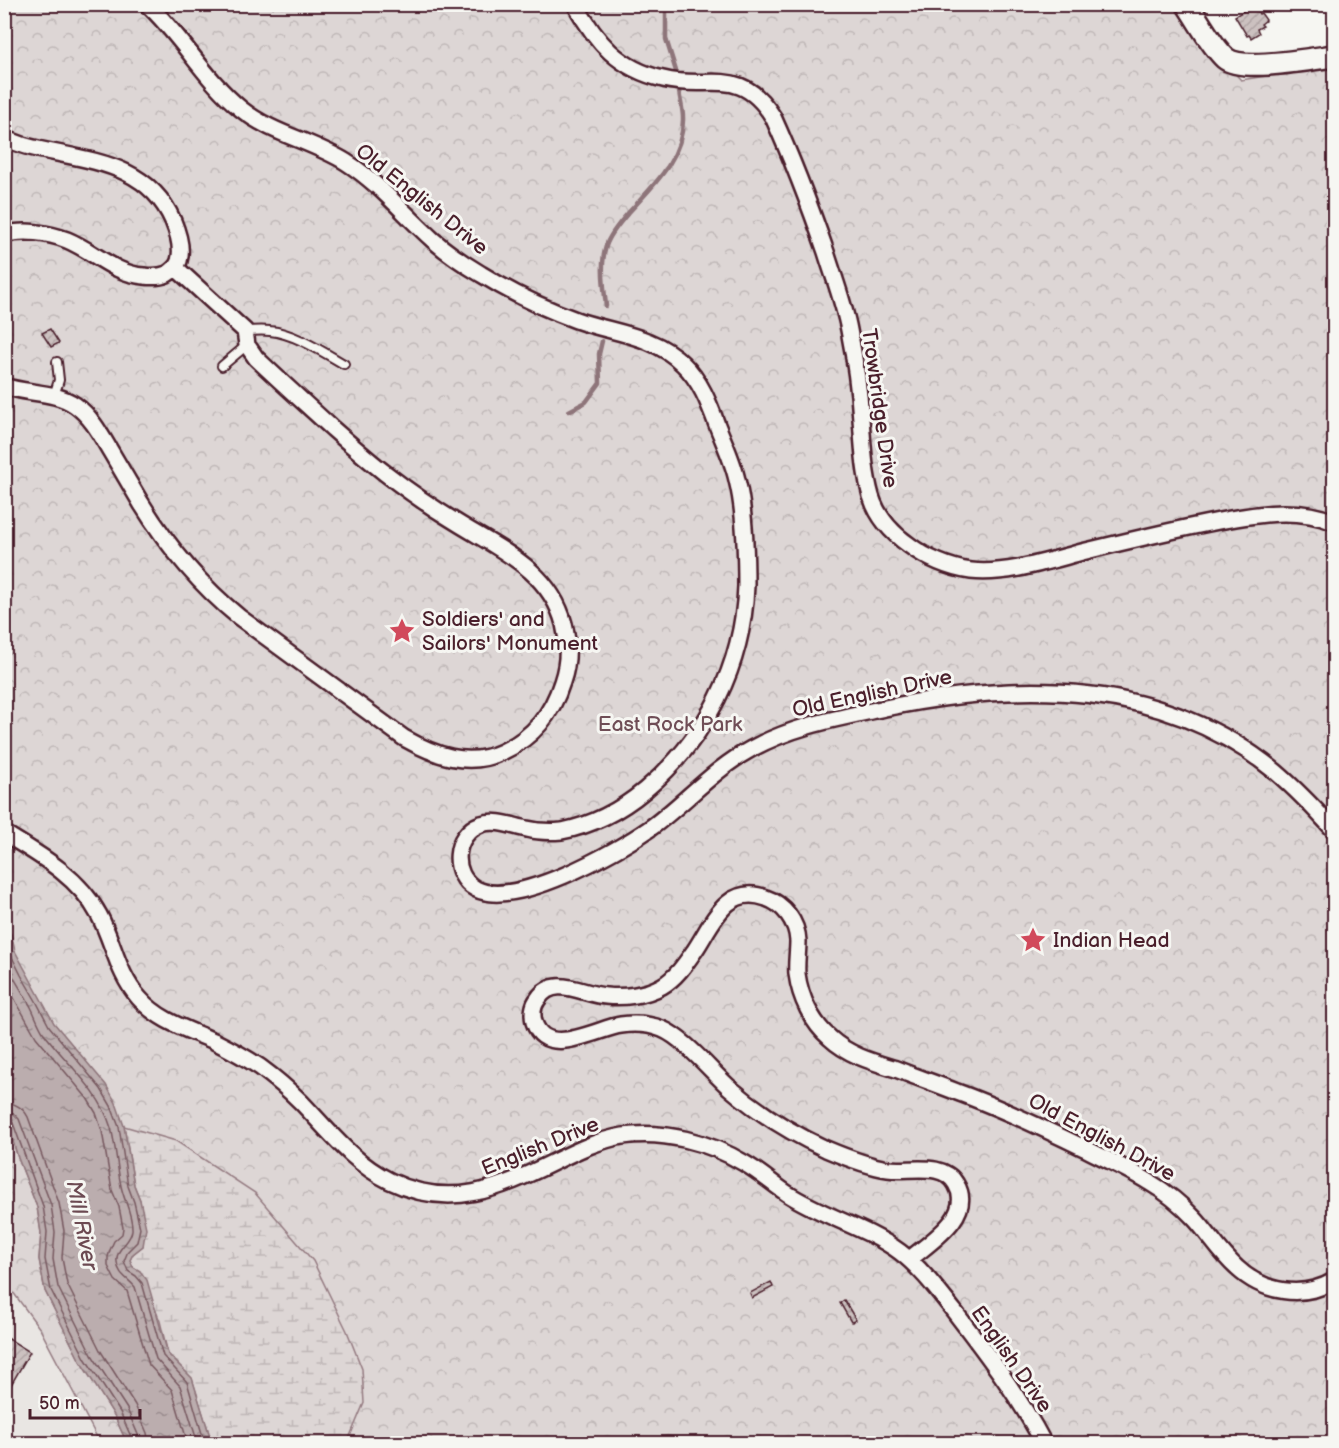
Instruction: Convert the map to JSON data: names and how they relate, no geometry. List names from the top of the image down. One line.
{"streets":{"street":["Old English Drive","Trowbridge Drive","English Drive"]},"crossings":[["Old English Drive","English Drive"]],"water":["Mill River"],"parks":["East Rock Park"],"places":{"place":["Soldiers' and Sailors' Monument","Indian Head"]},"scale_bar":"50 m"}
